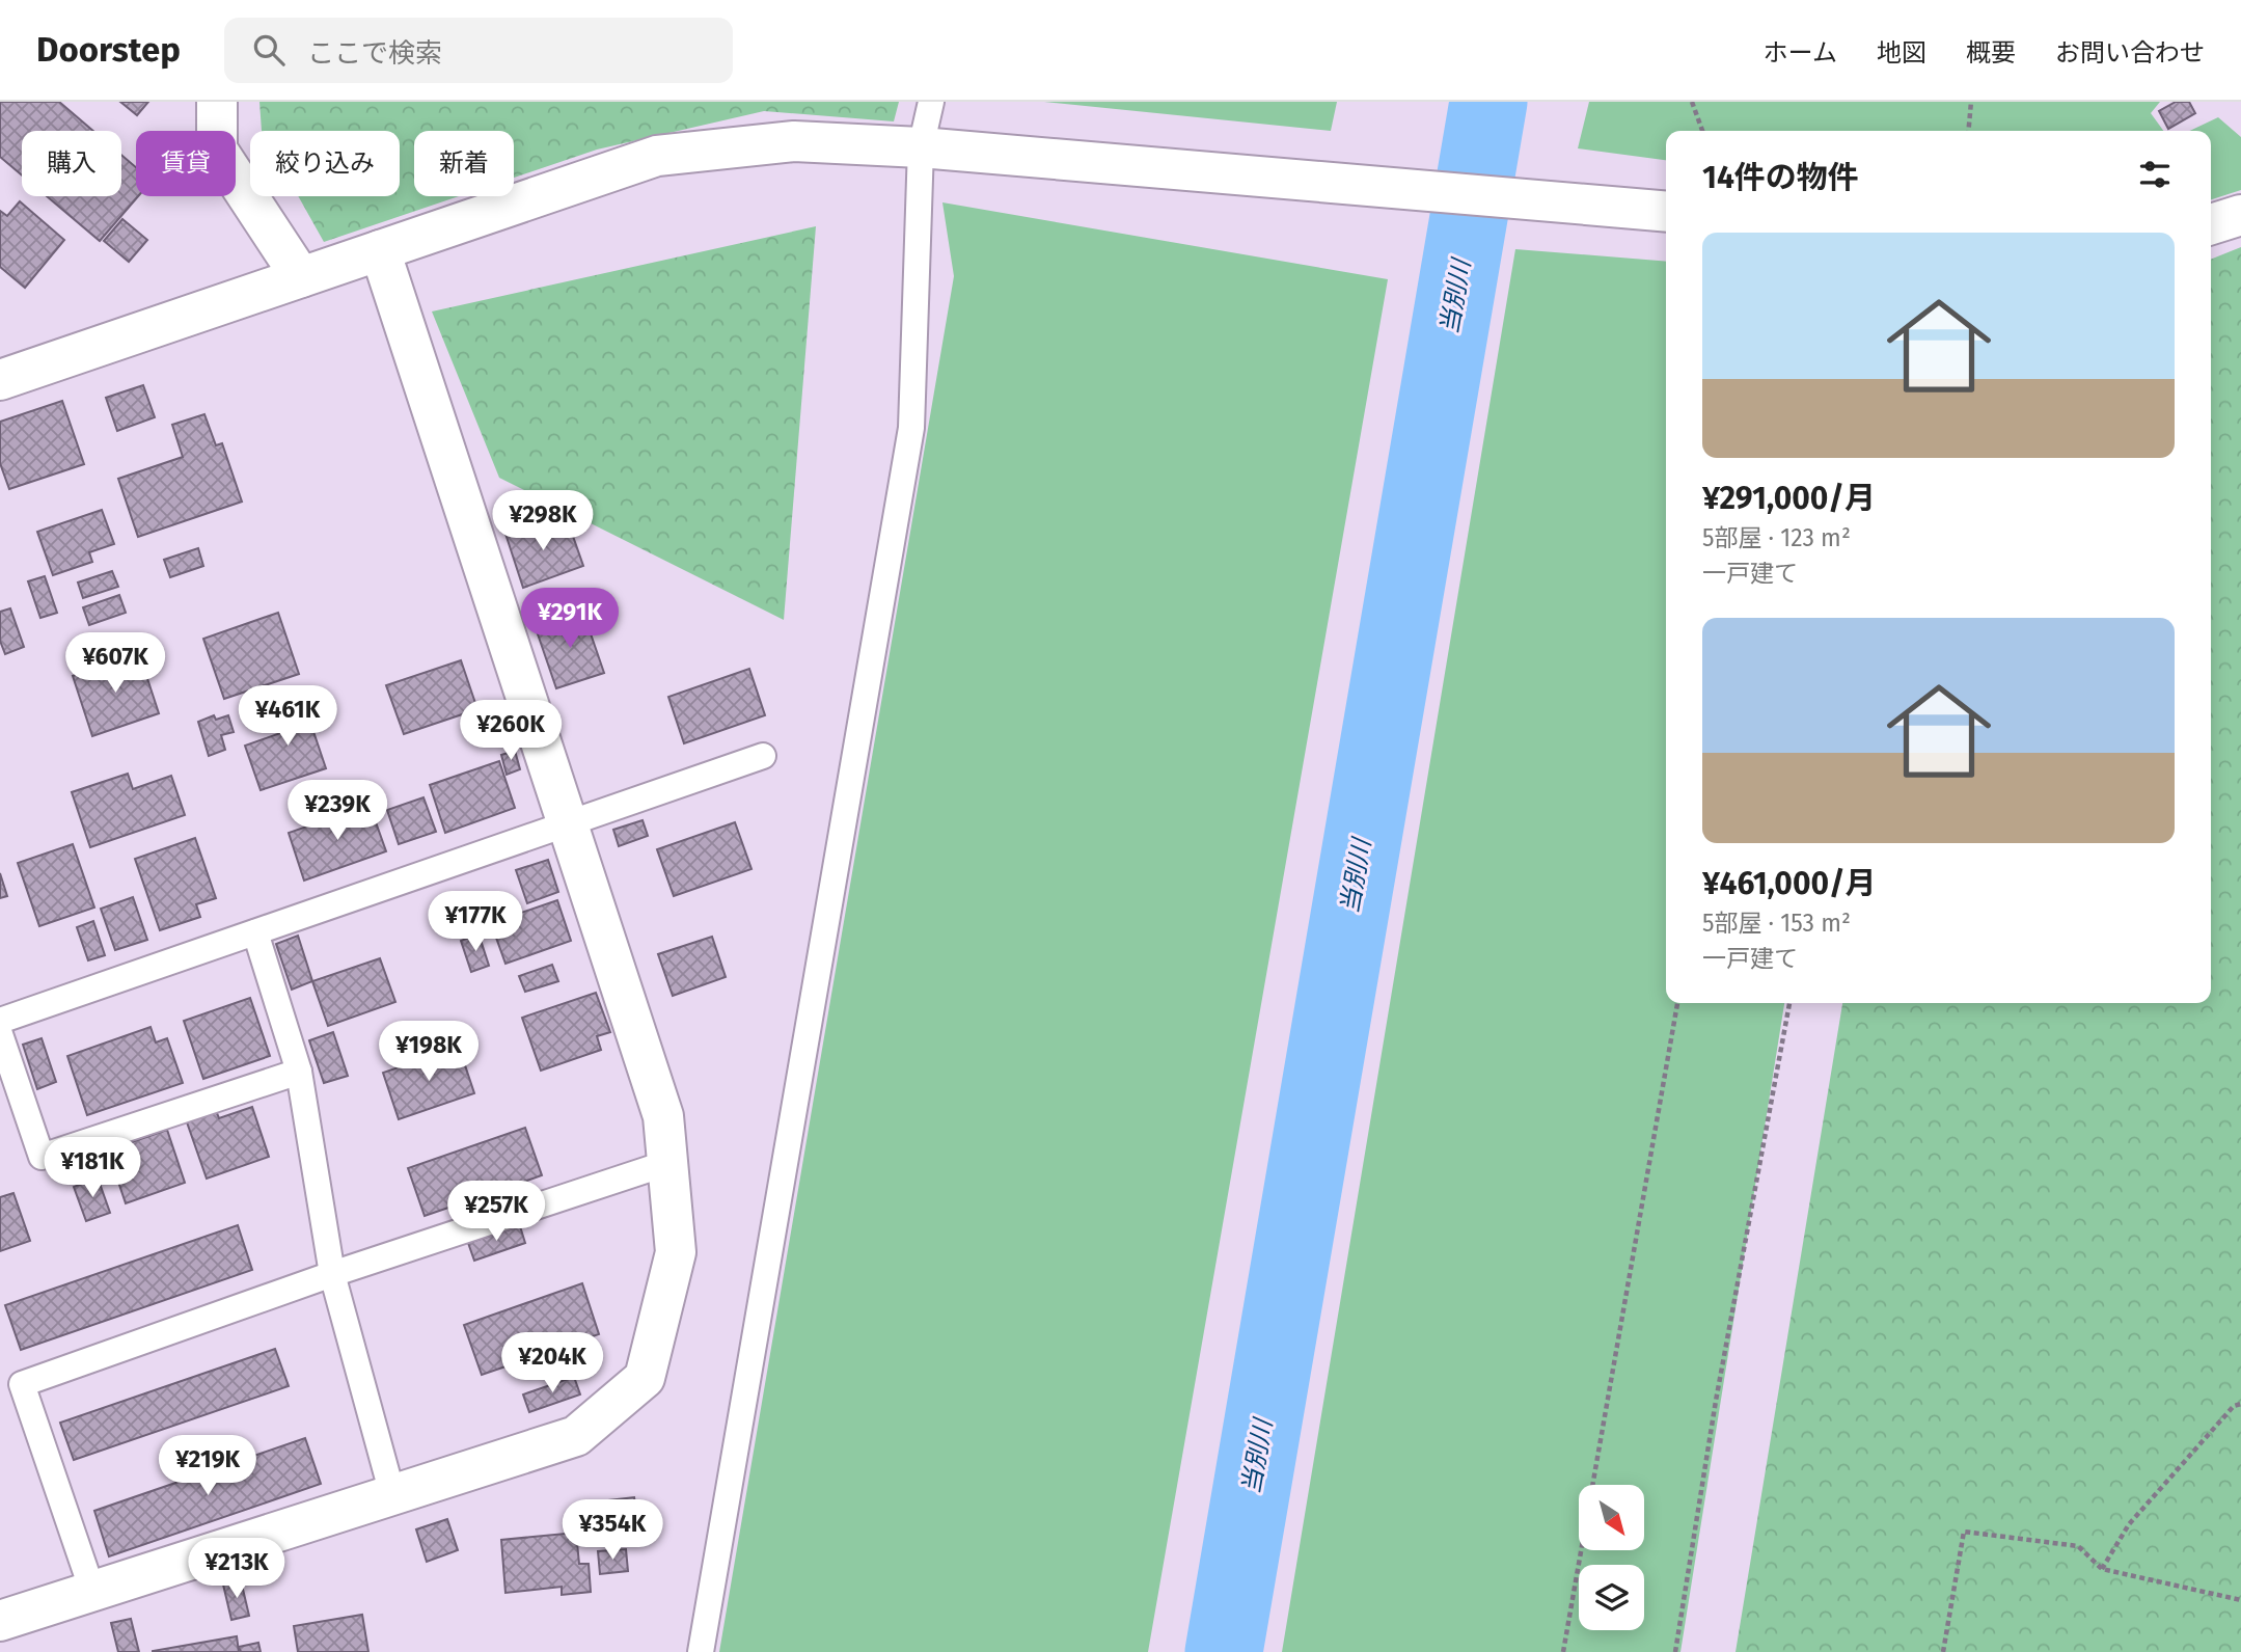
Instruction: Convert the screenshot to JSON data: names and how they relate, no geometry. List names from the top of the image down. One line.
{"water":["当別川"],"north":"bottom right","page":{"header":"Doorstep","search":"ここで検索","nav":["ホーム","地図","概要","お問い合わせ"],"chip":["購入","賃貸","絞り込み","新着"],"heading":"14件の物件","list":[{"name":"¥291,000/月","note":"5部屋 · 123 m² · 一戸建て"},{"name":"¥461,000/月","note":"5部屋 · 153 m² · 一戸建て"}],"price":["¥298K","¥291K","¥607K","¥461K","¥260K","¥239K","¥177K","¥198K","¥181K","¥257K","¥204K","¥219K","¥354K","¥213K"]}}
